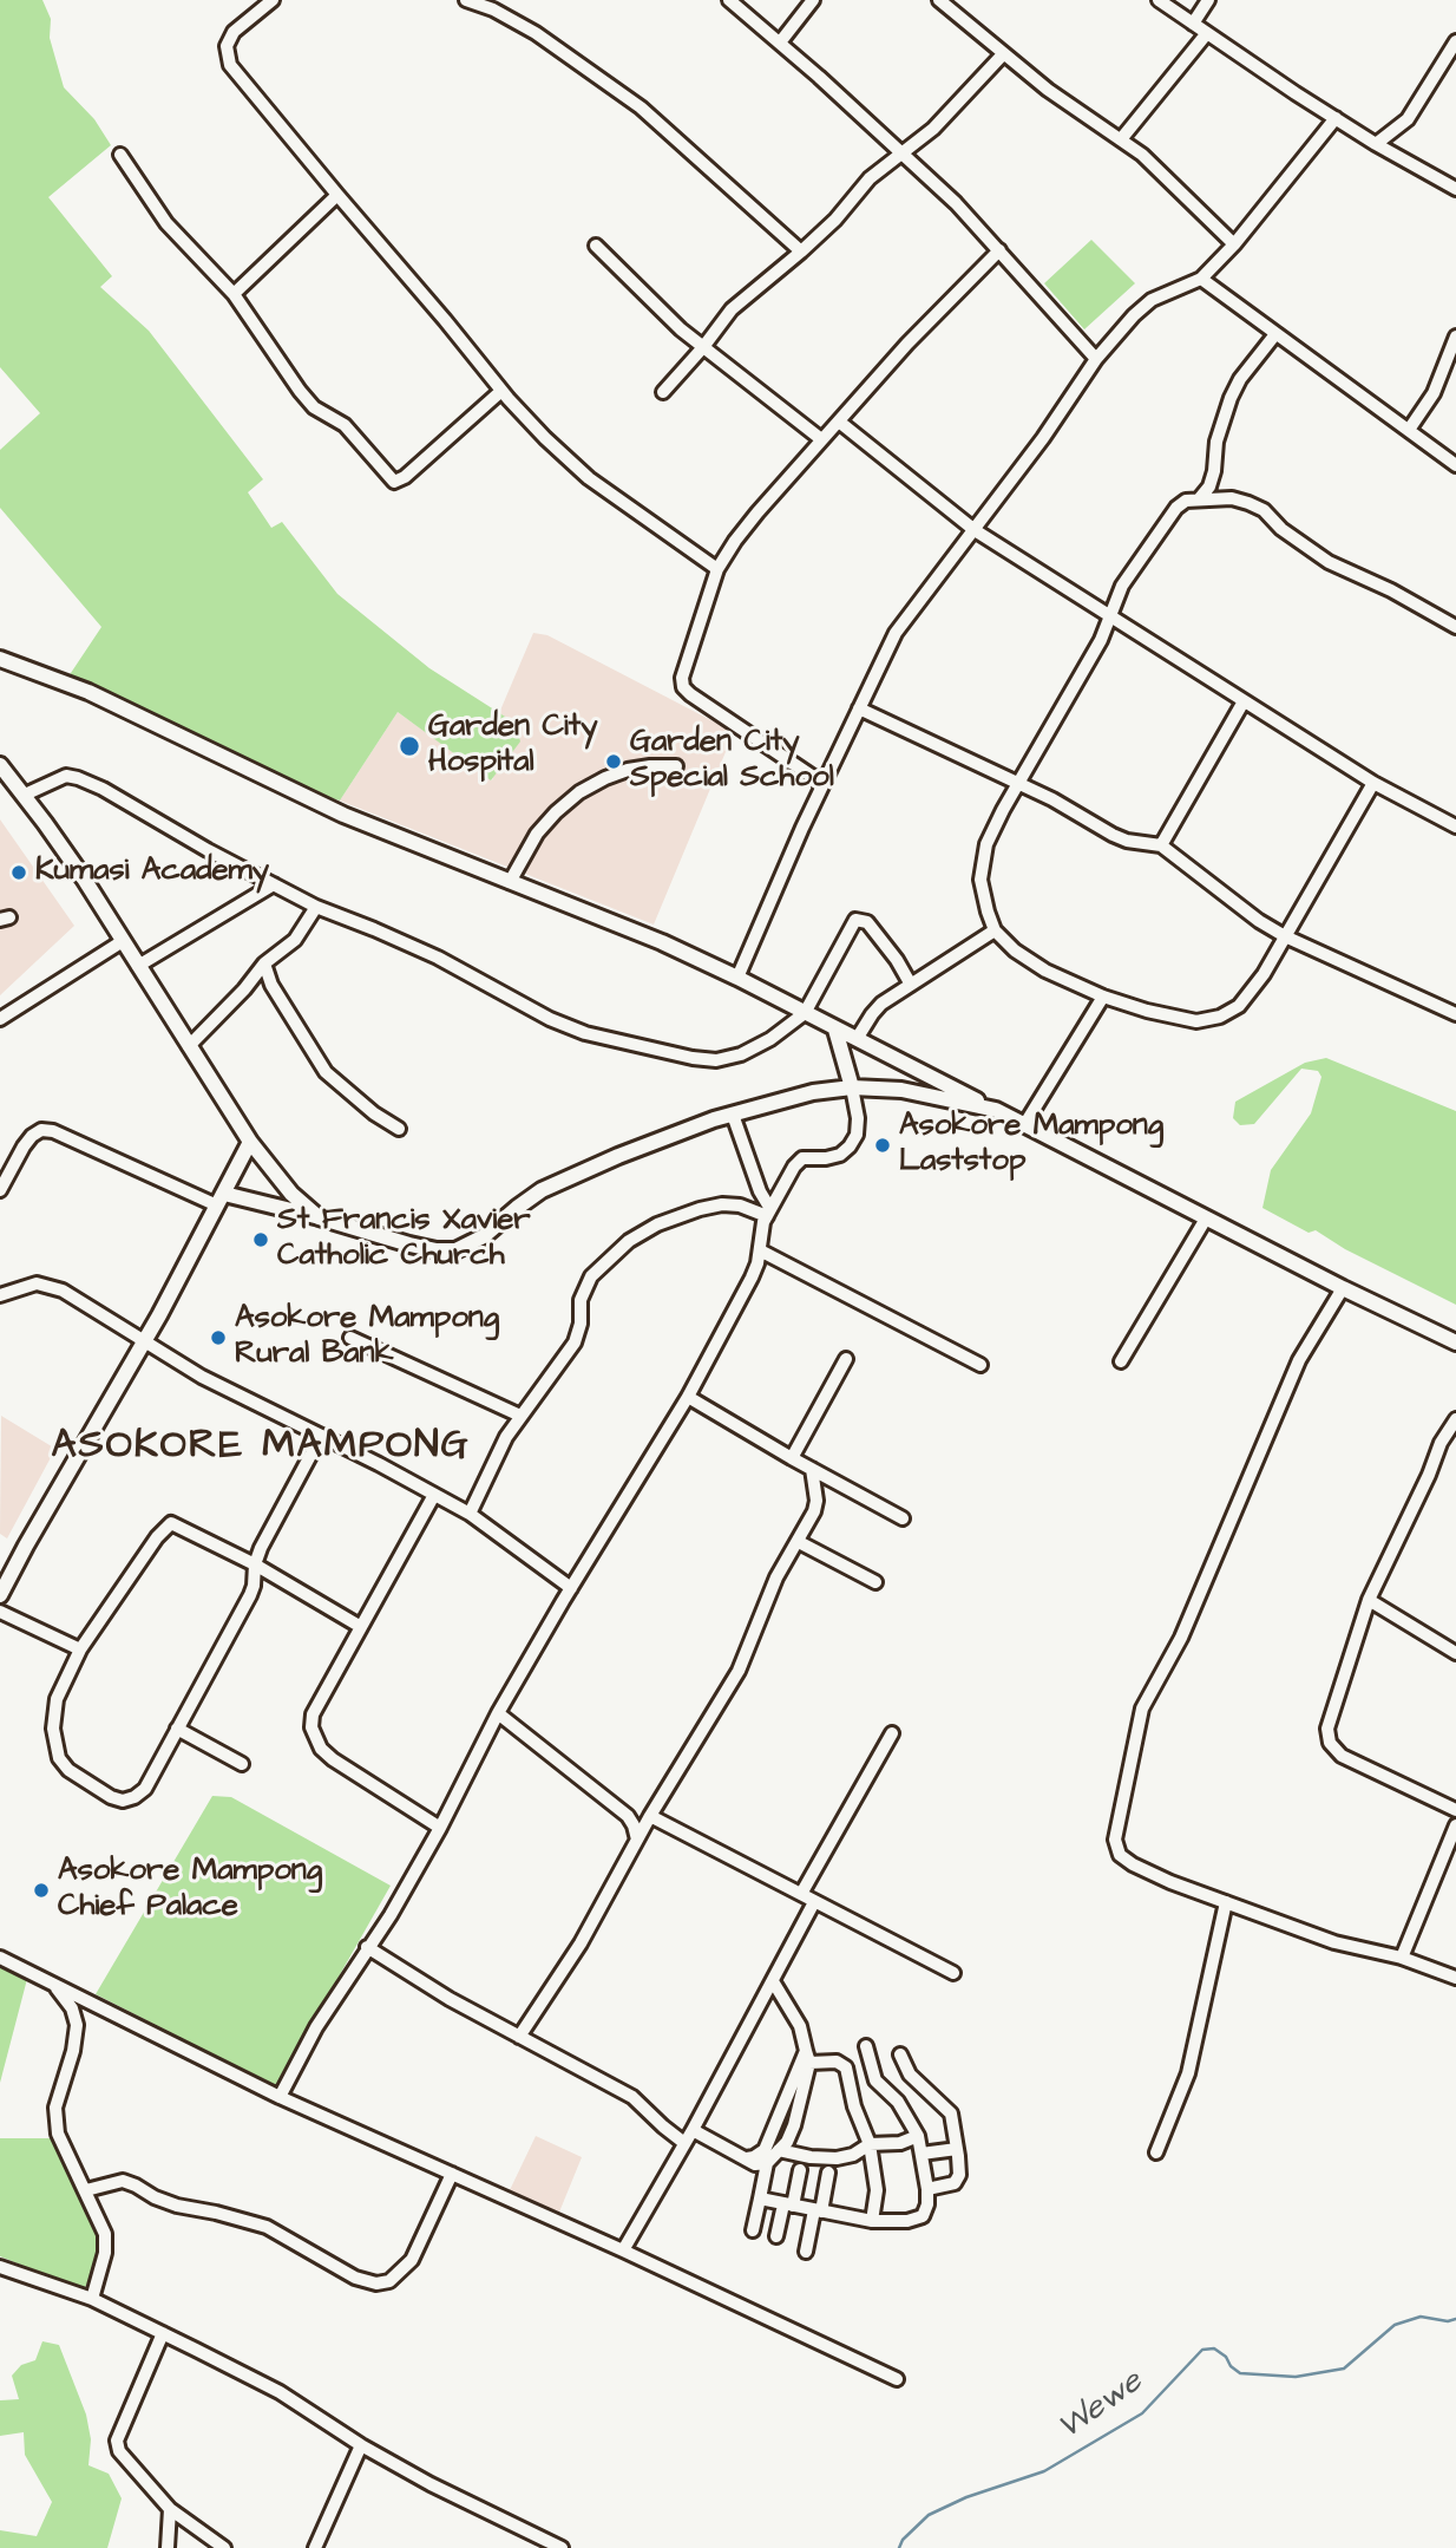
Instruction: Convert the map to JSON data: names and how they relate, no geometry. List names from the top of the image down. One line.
{"districts":["ASOKORE MAMPONG"],"water":["Wewe"],"places":["Garden City Hospital","Garden City Special School","Kumasi Academy","Asokore Mampong Laststop","St Francis Xavier Catholic Church","Asokore Mampong Rural Bank","Asokore Mampong Chief Palace"]}
